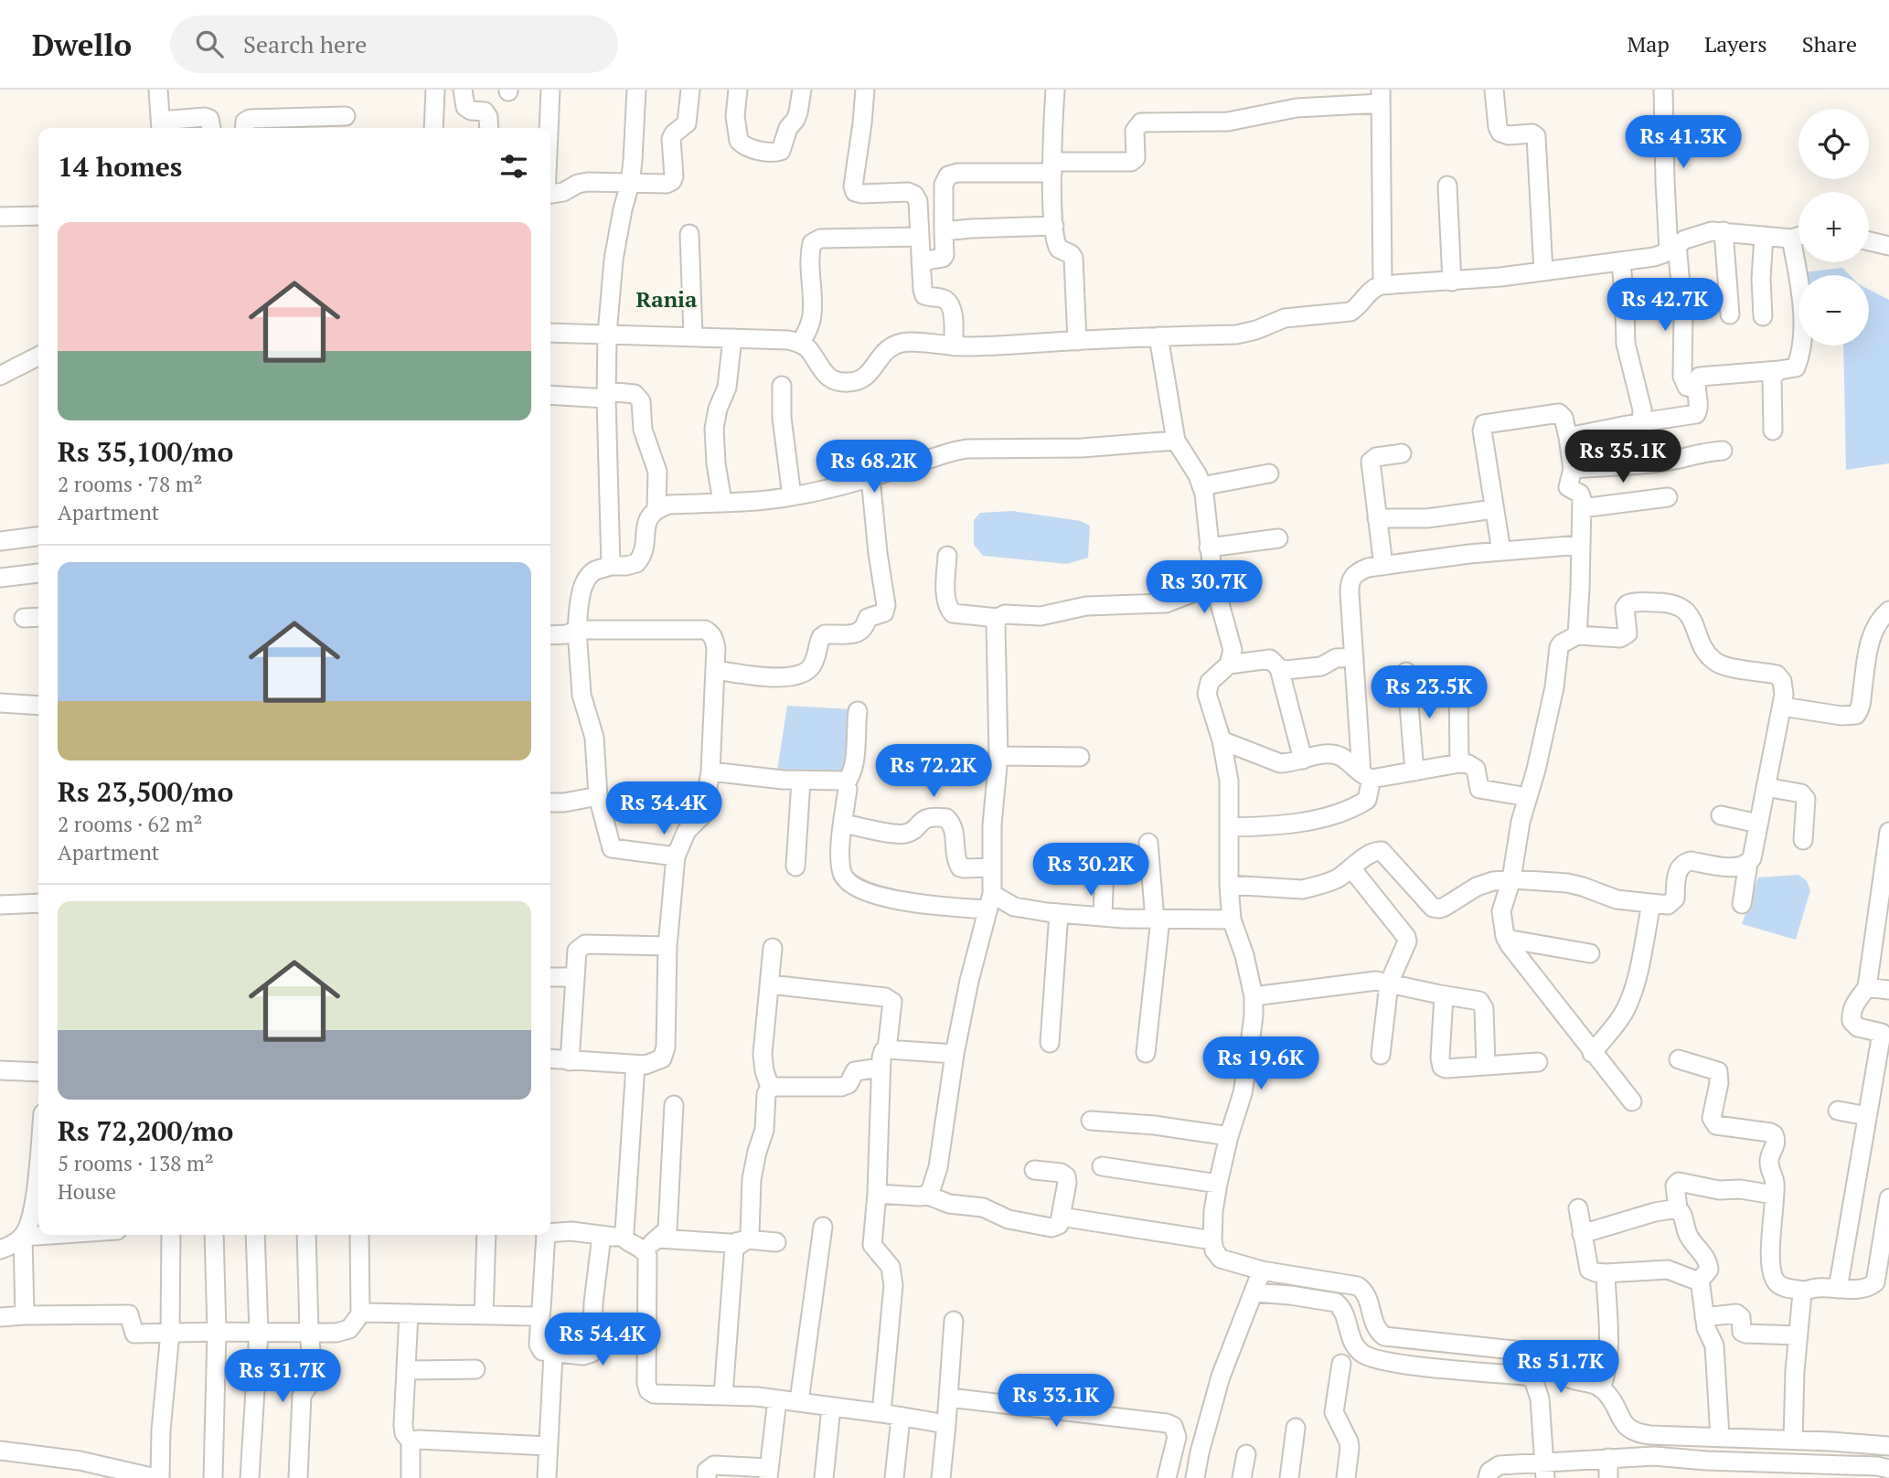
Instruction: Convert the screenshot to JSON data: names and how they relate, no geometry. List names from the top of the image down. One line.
{"districts":["Rania"],"page":{"header":"Dwello","search":"Search here","nav":["Map","Layers","Share"],"map_buttons":["+","−"],"price":["Rs 41.3K","Rs 42.7K","Rs 35.1K","Rs 68.2K","Rs 30.7K","Rs 23.5K","Rs 72.2K","Rs 34.4K","Rs 30.2K","Rs 19.6K","Rs 54.4K","Rs 51.7K","Rs 31.7K","Rs 33.1K"],"heading":"14 homes","list":[{"name":"Rs 35,100/mo","note":"2 rooms · 78 m² · Apartment"},{"name":"Rs 23,500/mo","note":"2 rooms · 62 m² · Apartment"},{"name":"Rs 72,200/mo","note":"5 rooms · 138 m² · House"}]}}
